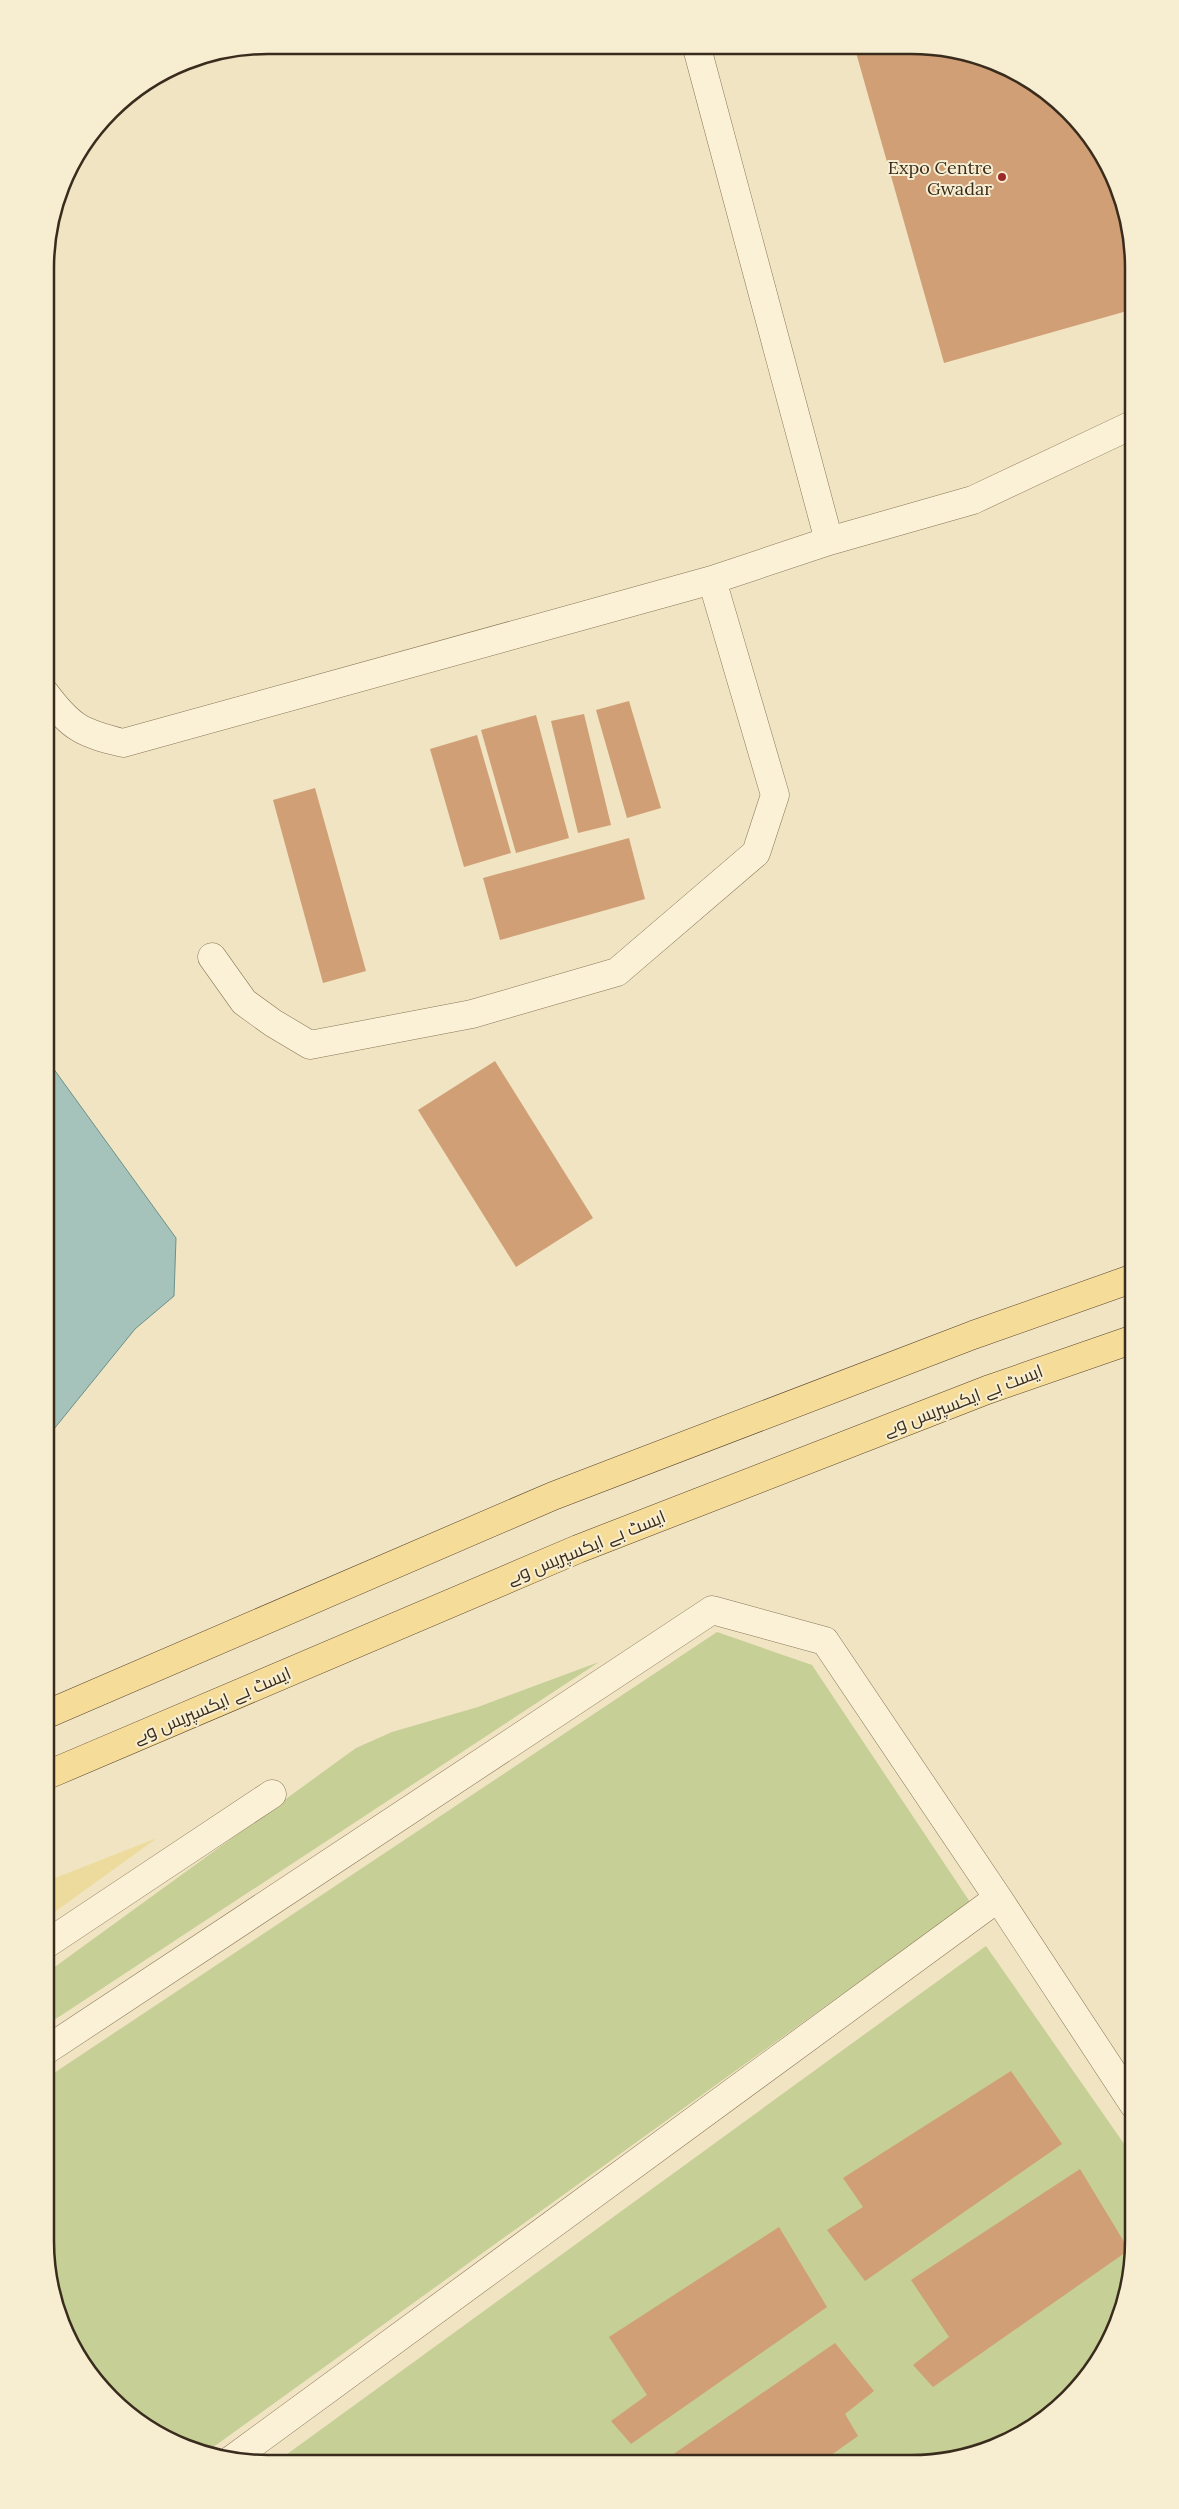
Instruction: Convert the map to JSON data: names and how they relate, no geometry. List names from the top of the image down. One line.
{"streets":{"main road":["ایسٹ بے ایکسپریس وے"]},"places":["Expo Centre Gwadar"]}
